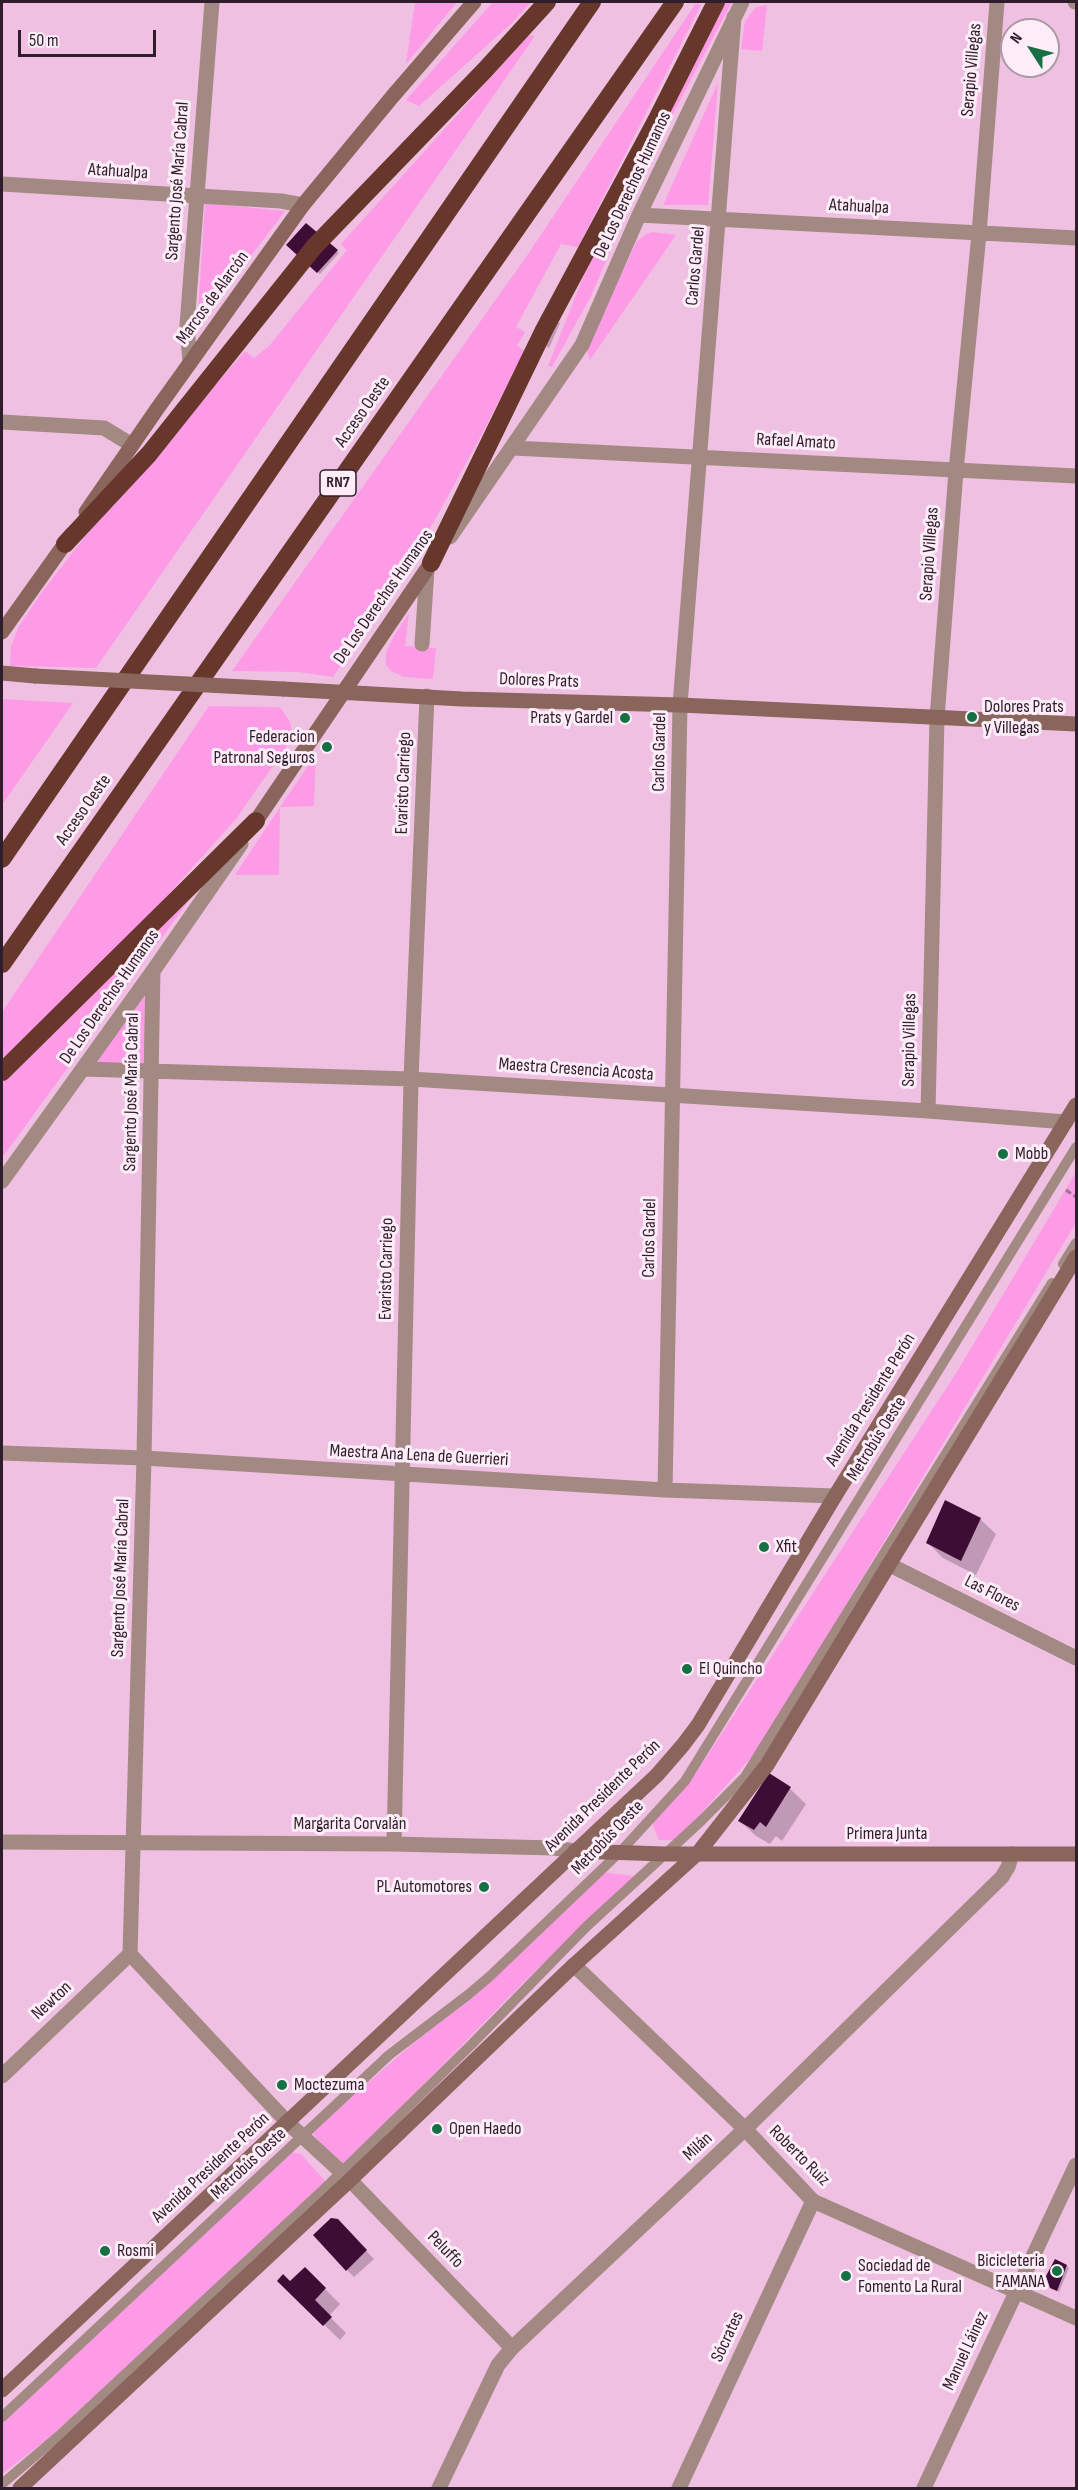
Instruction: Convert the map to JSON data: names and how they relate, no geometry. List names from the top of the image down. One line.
{"streets":{"highway":["Acceso Oeste","RN7"],"main road":["De Los Derechos Humanos","Marcos de Alarcón","Dolores Prats","Avenida Presidente Perón","Margarita Corvalán","Primera Junta"],"street":["Serapio Villegas","Atahualpa","Sargento José María Cabral","Carlos Gardel","Rafael Amato","Evaristo Carriego","Maestra Cresencia Acosta","Maestra Ana Lena de Guerrieri","Las Flores","Newton","Milán","Roberto Ruiz","Peluffo","Sócrates","Manuel Láinez"],"lane":["Metrobús Oeste"]},"crossings":[["Serapio Villegas","Atahualpa"],["Serapio Villegas","Rafael Amato"],["Serapio Villegas","Dolores Prats"],["Serapio Villegas","Maestra Cresencia Acosta"],["Atahualpa","Sargento José María Cabral"],["Atahualpa","De Los Derechos Humanos"],["Atahualpa","Carlos Gardel"],["Atahualpa","Marcos de Alarcón"],["Sargento José María Cabral","De Los Derechos Humanos"],["Sargento José María Cabral","Marcos de Alarcón"],["Sargento José María Cabral","Maestra Cresencia Acosta"],["Sargento José María Cabral","Maestra Ana Lena de Guerrieri"],["Sargento José María Cabral","Margarita Corvalán"],["Sargento José María Cabral","Newton"],["De Los Derechos Humanos","Carlos Gardel"],["De Los Derechos Humanos","Rafael Amato"],["De Los Derechos Humanos","Dolores Prats"],["De Los Derechos Humanos","Maestra Cresencia Acosta"],["Carlos Gardel","Rafael Amato"],["Carlos Gardel","Dolores Prats"],["Carlos Gardel","Maestra Cresencia Acosta"],["Carlos Gardel","Maestra Ana Lena de Guerrieri"],["Dolores Prats","Evaristo Carriego"],["Evaristo Carriego","Maestra Cresencia Acosta"],["Evaristo Carriego","Maestra Ana Lena de Guerrieri"],["Evaristo Carriego","Margarita Corvalán"],["Maestra Cresencia Acosta","Avenida Presidente Perón"],["Avenida Presidente Perón","Maestra Ana Lena de Guerrieri"],["Avenida Presidente Perón","Margarita Corvalán"],["Avenida Presidente Perón","Peluffo"],["Metrobús Oeste","Margarita Corvalán"],["Metrobús Oeste","Peluffo"],["Margarita Corvalán","Primera Junta"],["Primera Junta","Milán"],["Milán","Roberto Ruiz"],["Milán","Peluffo"],["Roberto Ruiz","Sócrates"],["Roberto Ruiz","Manuel Láinez"]],"places":["Dolores Prats y Villegas","Prats y Gardel","Federacion Patronal Seguros","Mobb","Xfit","El Quincho","PL Automotores","Moctezuma","Open Haedo","Rosmi","Bicicleteria FAMANA","Sociedad de Fomento La Rural"],"scale_bar":"50 m","north":"top left"}
